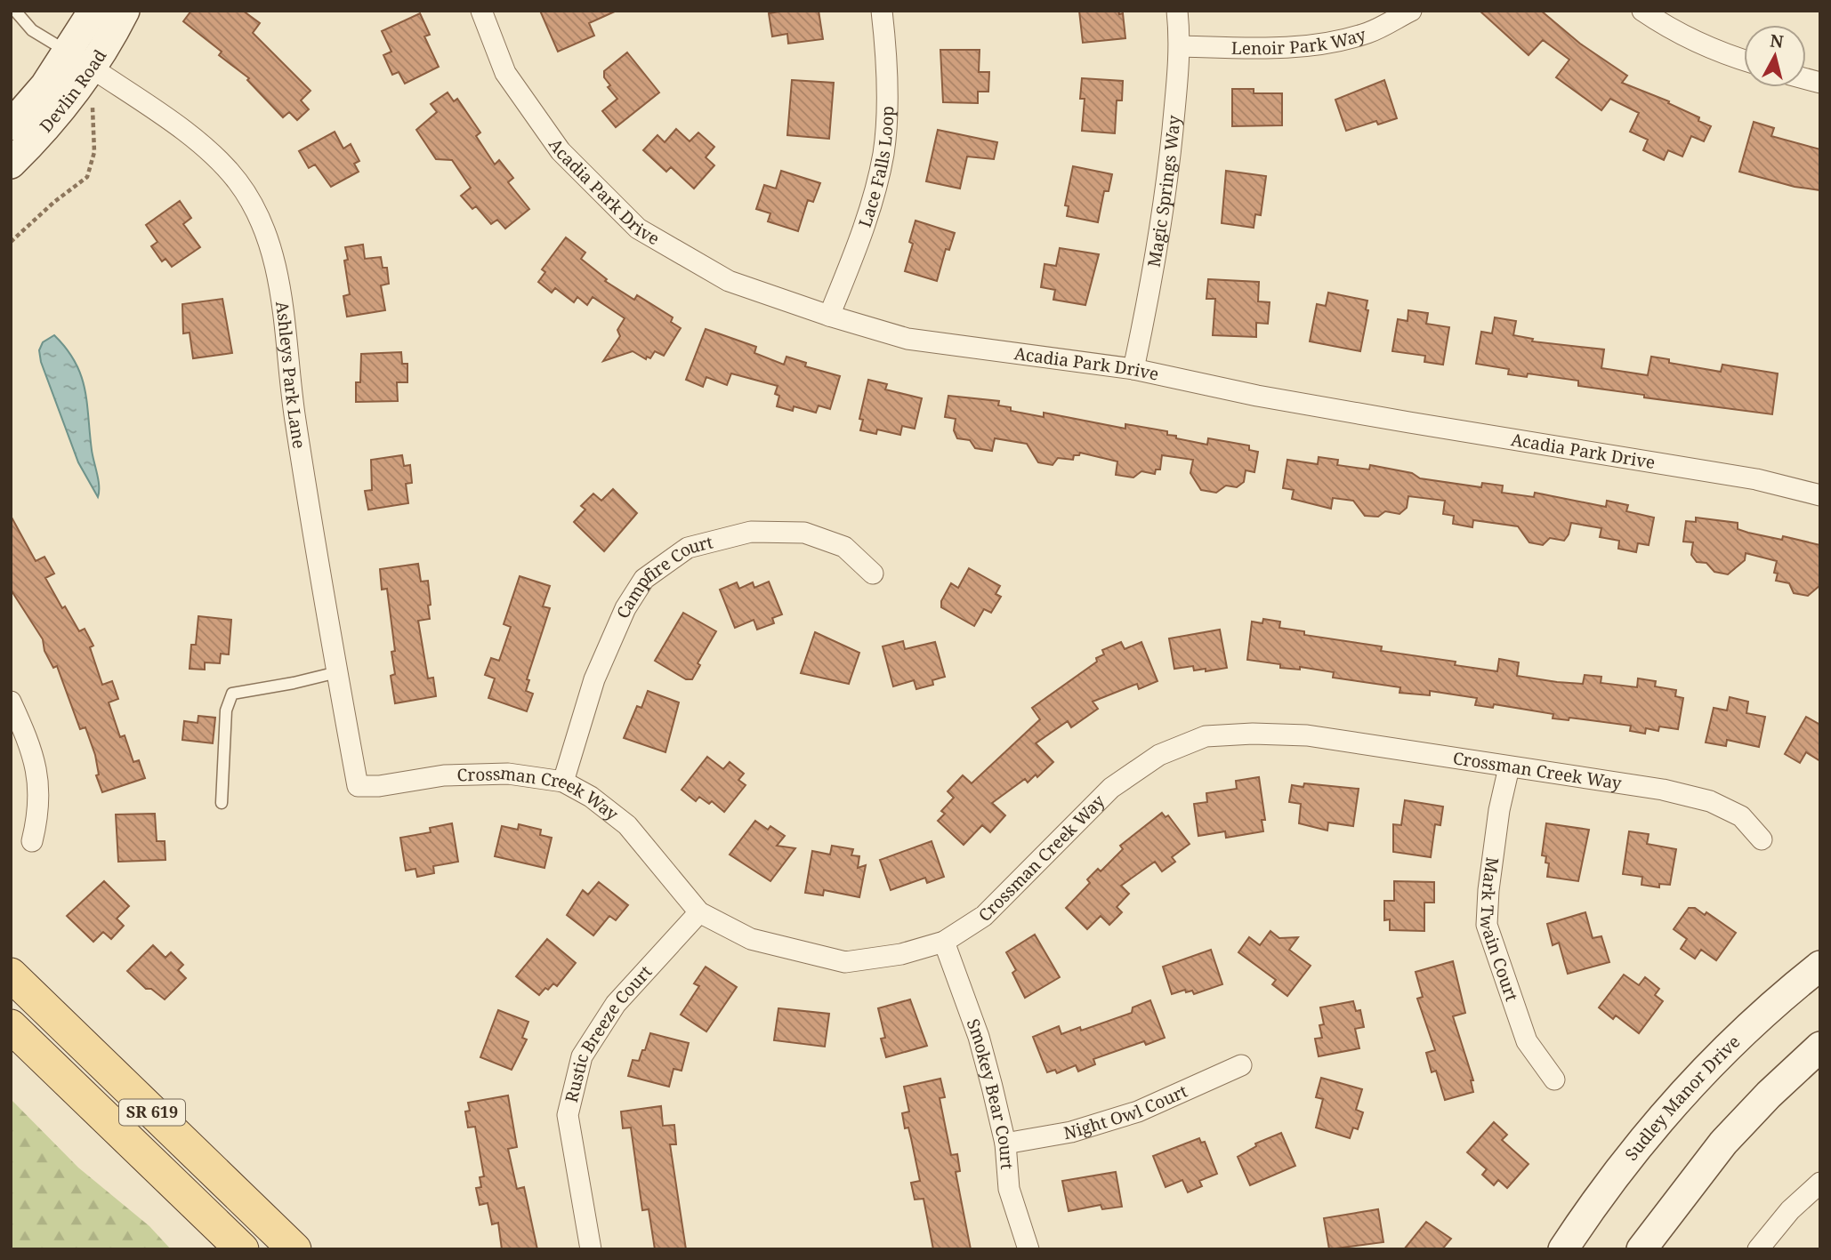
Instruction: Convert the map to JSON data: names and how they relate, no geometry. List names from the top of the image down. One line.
{"streets":{"main road":["Devlin Road","Sudley Manor Drive","SR 619"],"street":["Lenoir Park Way","Lace Falls Loop","Acadia Park Drive","Magic Springs Way","Ashleys Park Lane","Campfire Court","Crossman Creek Way","Mark Twain Court","Rustic Breeze Court","Smokey Bear Court","Night Owl Court"]},"crossings":[["Lenoir Park Way","Magic Springs Way"],["Devlin Road","Ashleys Park Lane"],["Lace Falls Loop","Acadia Park Drive"],["Acadia Park Drive","Magic Springs Way"],["Ashleys Park Lane","Crossman Creek Way"],["Campfire Court","Crossman Creek Way"],["Crossman Creek Way","Mark Twain Court"],["Crossman Creek Way","Rustic Breeze Court"],["Crossman Creek Way","Smokey Bear Court"],["Smokey Bear Court","Night Owl Court"]],"north":"top"}
